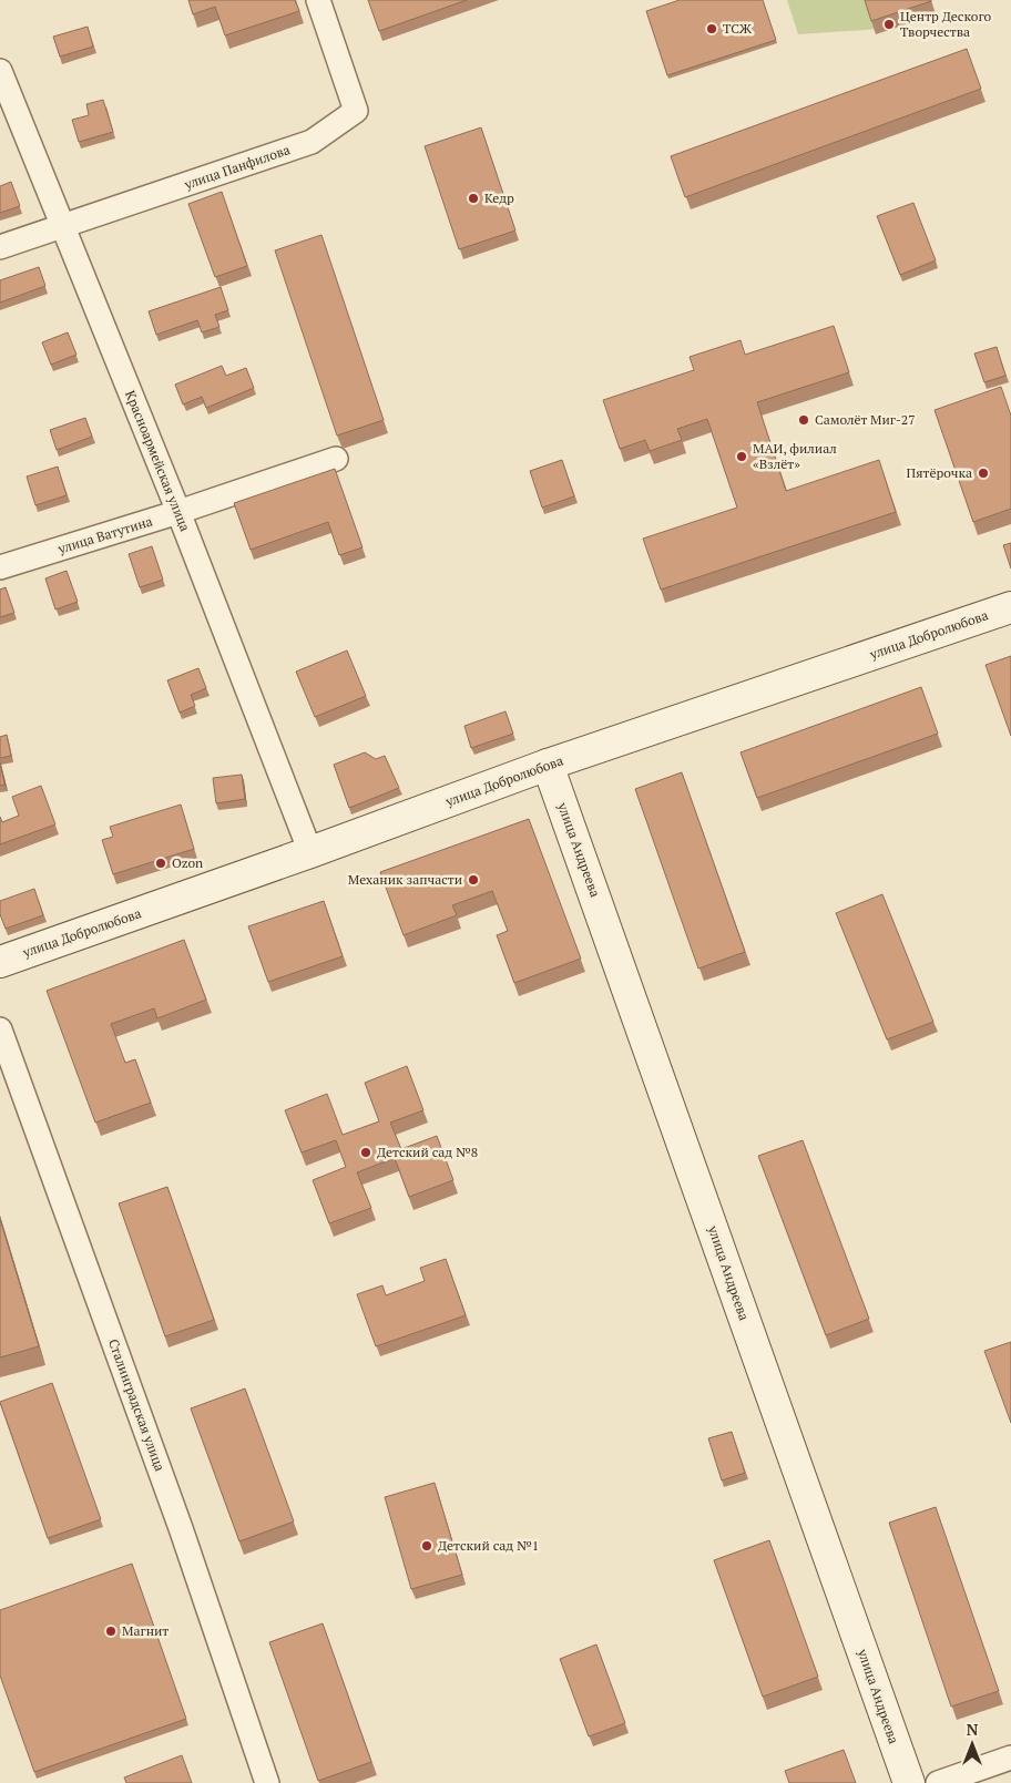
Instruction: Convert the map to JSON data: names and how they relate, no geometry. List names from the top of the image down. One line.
{"streets":{"street":["улица Панфилова","Красноармейская улица","улица Ватутина","улица Добролюбова","улица Андреева","Сталинградская улица"]},"crossings":[["улица Панфилова","Красноармейская улица"],["Красноармейская улица","улица Ватутина"],["Красноармейская улица","улица Добролюбова"],["улица Добролюбова","улица Андреева"]],"places":["Центр Деского Творчества","ТСЖ","Кедр","Самолёт Миг-27","МАИ, филиал «Взлёт»","Пятёрочка","Ozon","Механик запчасти","Детский сад №8","Детский сад №1","Магнит"],"north":"top"}
